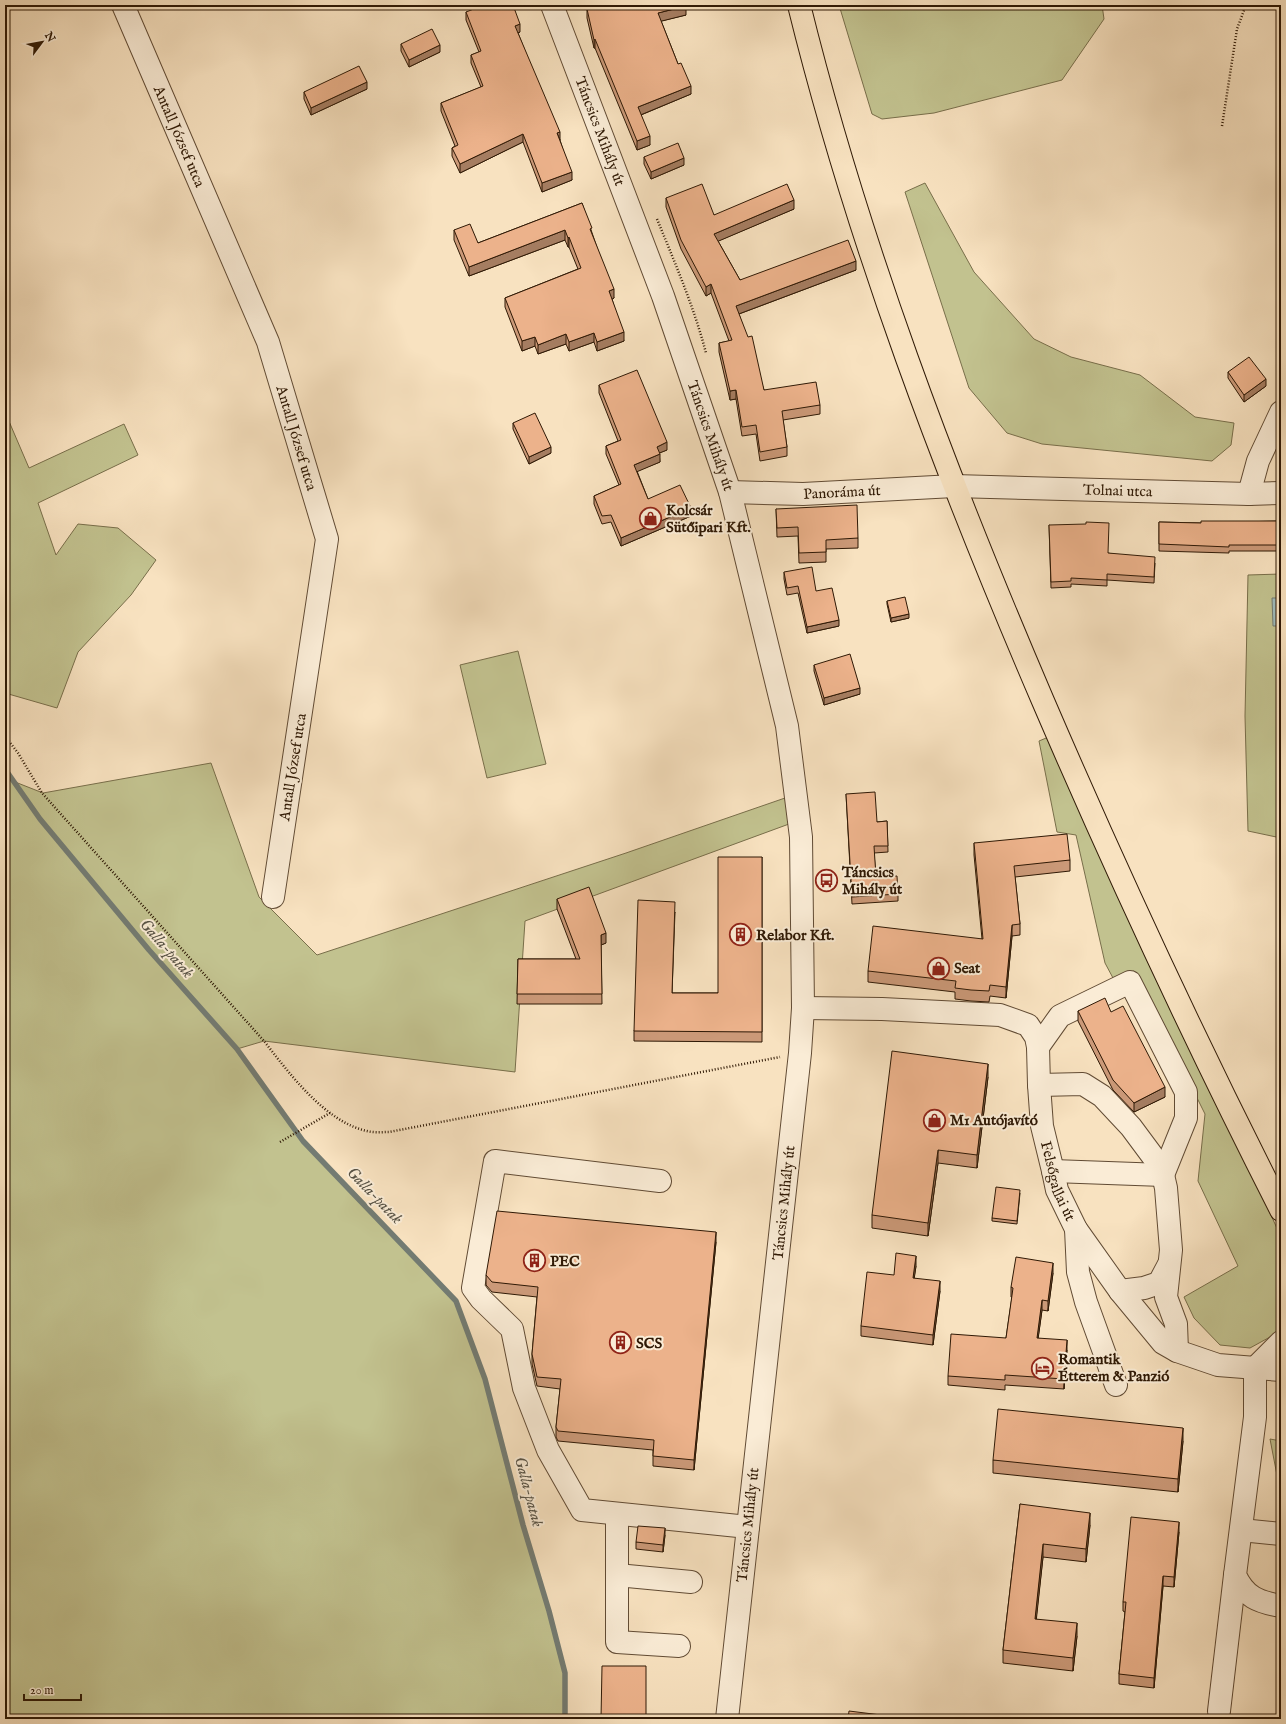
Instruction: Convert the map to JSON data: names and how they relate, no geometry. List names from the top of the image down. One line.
{"streets":{"street":["Táncsics Mihály út","Antall József utca","Tolnai utca","Panoráma út","Felsőgallai út"]},"crossings":[["Táncsics Mihály út","Panoráma út"],["Táncsics Mihály út","Felsőgallai út"],["Tolnai utca","Panoráma út"]],"water":["Galla-patak"],"places":{"shop":["Kolcsár Sütőipari Kft.","Seat","M1 Autójavító"],"bus stop":["Táncsics Mihály út"],"building":["Relabor Kft.","PEC","SCS"],"hotel":["Romantik Étterem & Panzió"]},"scale_bar":"20 m","north":"top right"}
